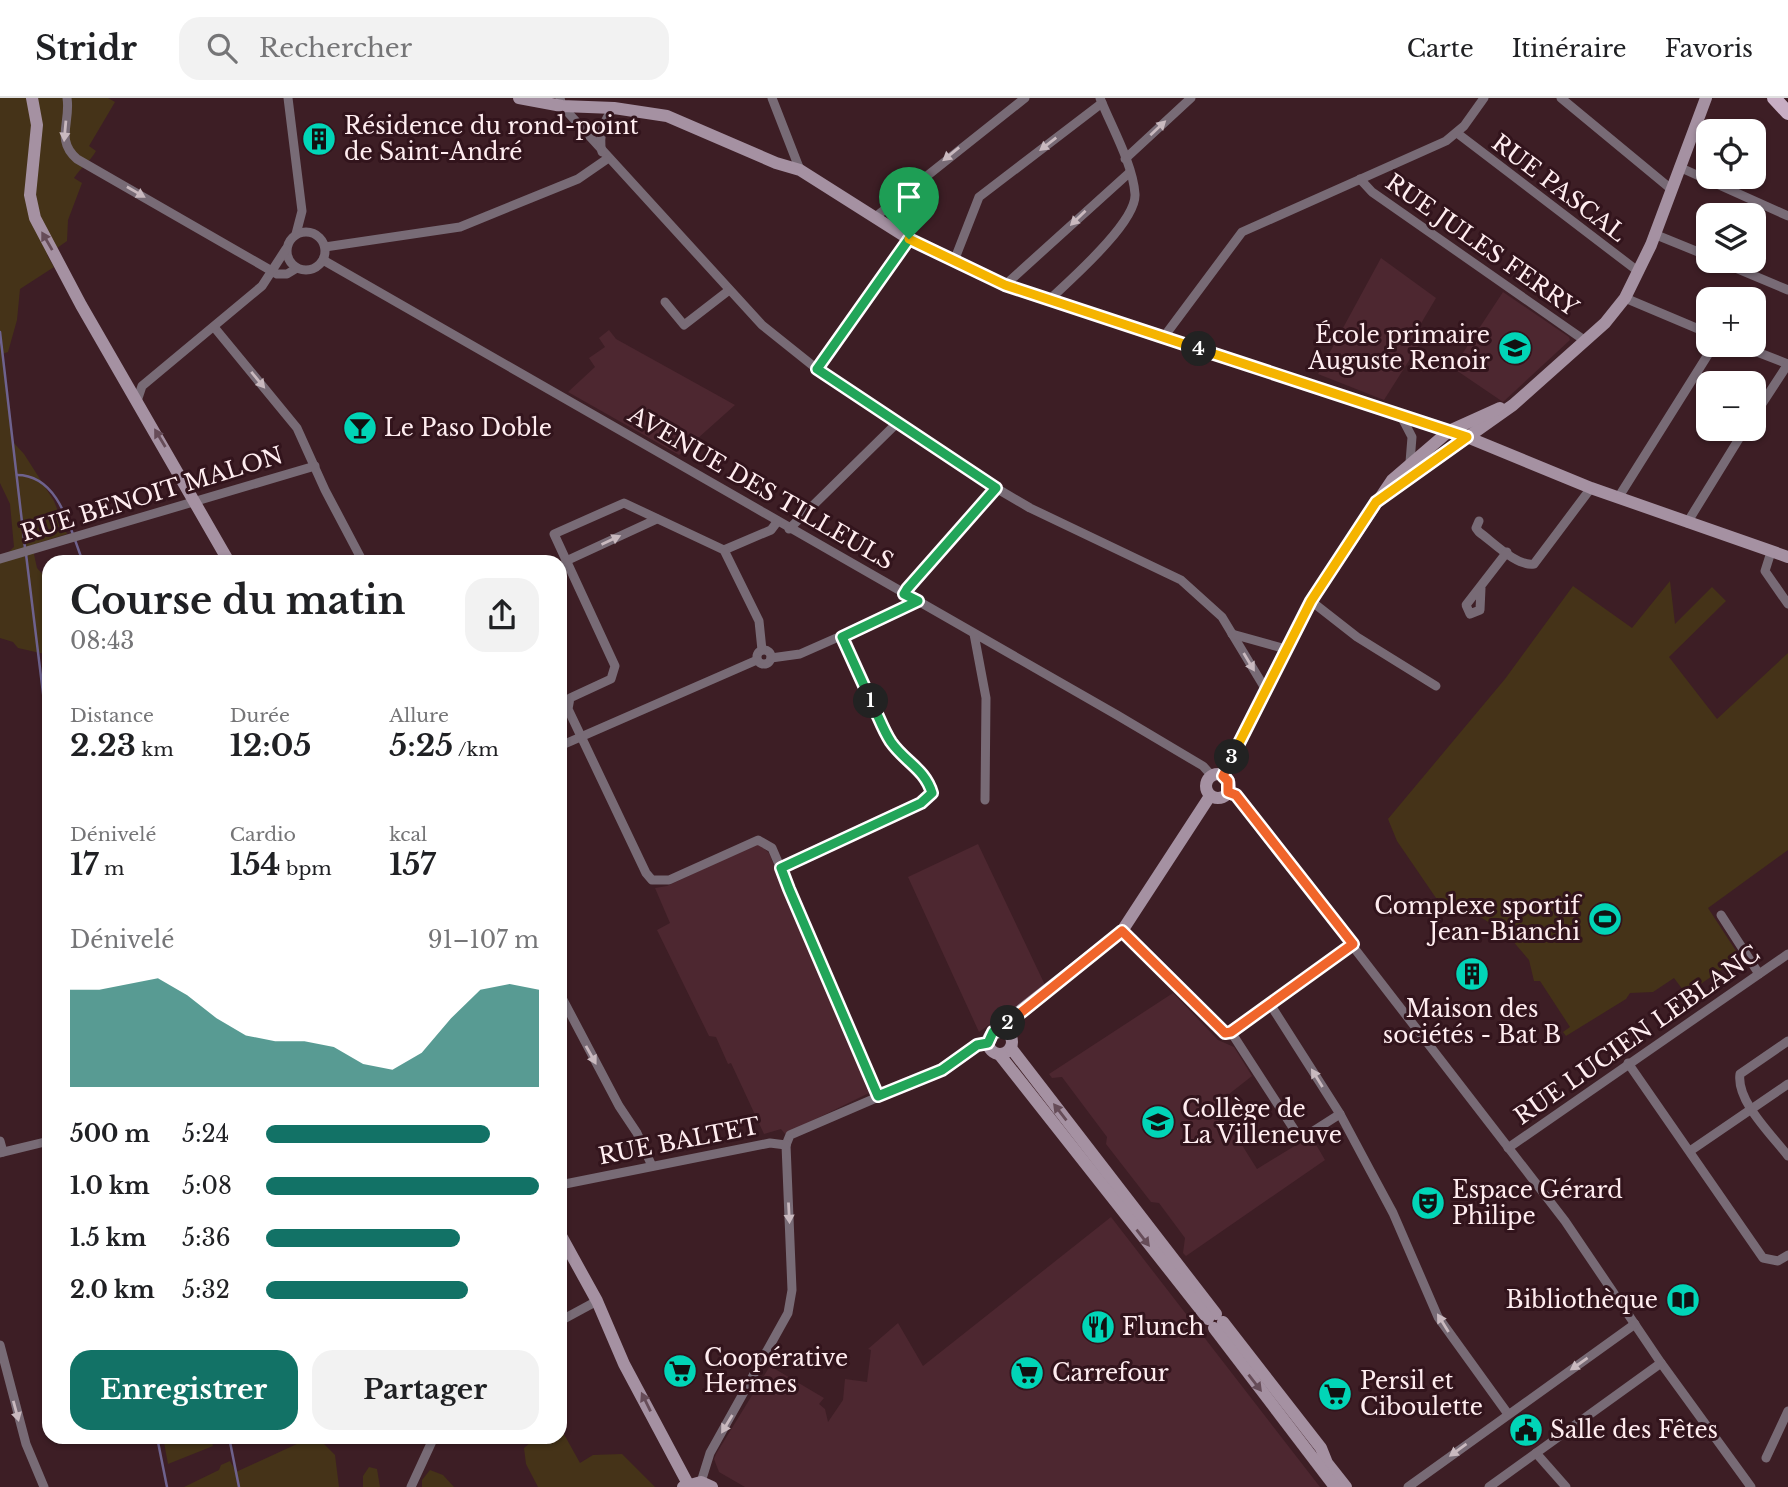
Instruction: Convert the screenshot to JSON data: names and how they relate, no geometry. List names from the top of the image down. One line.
{"streets":{"street":["RUE PASCAL","RUE JULES FERRY","AVENUE DES TILLEULS","RUE BENOIT MALON","RUE LUCIEN LEBLANC","RUE BALTET"]},"places":{"building":["Résidence du rond-point de Saint-André","Maison des sociétés - Bat B"],"school or university":["École primaire Auguste Renoir","Collège de La Villeneuve"],"bar":["Le Paso Doble"],"sports":["Complexe sportif Jean-Bianchi"],"theatre":["Espace Gérard Philipe"],"library":["Bibliothèque"],"restaurant":["Flunch"],"supermarket":["Coopérative Hermes","Carrefour","Persil et Ciboulette"],"public building":["Salle des Fêtes"]},"page":{"header":"Stridr","search":"Rechercher","nav":["Carte","Itinéraire","Favoris"],"map_buttons":["+","−"],"pins":["4","1","3","2"],"heading":["Course du matin","08:43"],"stats":[["Distance","2.23 km"],["Durée","12:05"],["Allure","5:25 /km"],["Dénivelé","17 m"],["Cardio","154 bpm"],["kcal","157"]],"chart":["Dénivelé","91–107 m"],"list":[{"name":"500 m","note":"5:24"},{"name":"1.0 km","note":"5:08"},{"name":"1.5 km","note":"5:36"},{"name":"2.0 km","note":"5:32"}],"buttons":["Enregistrer","Partager"]}}
